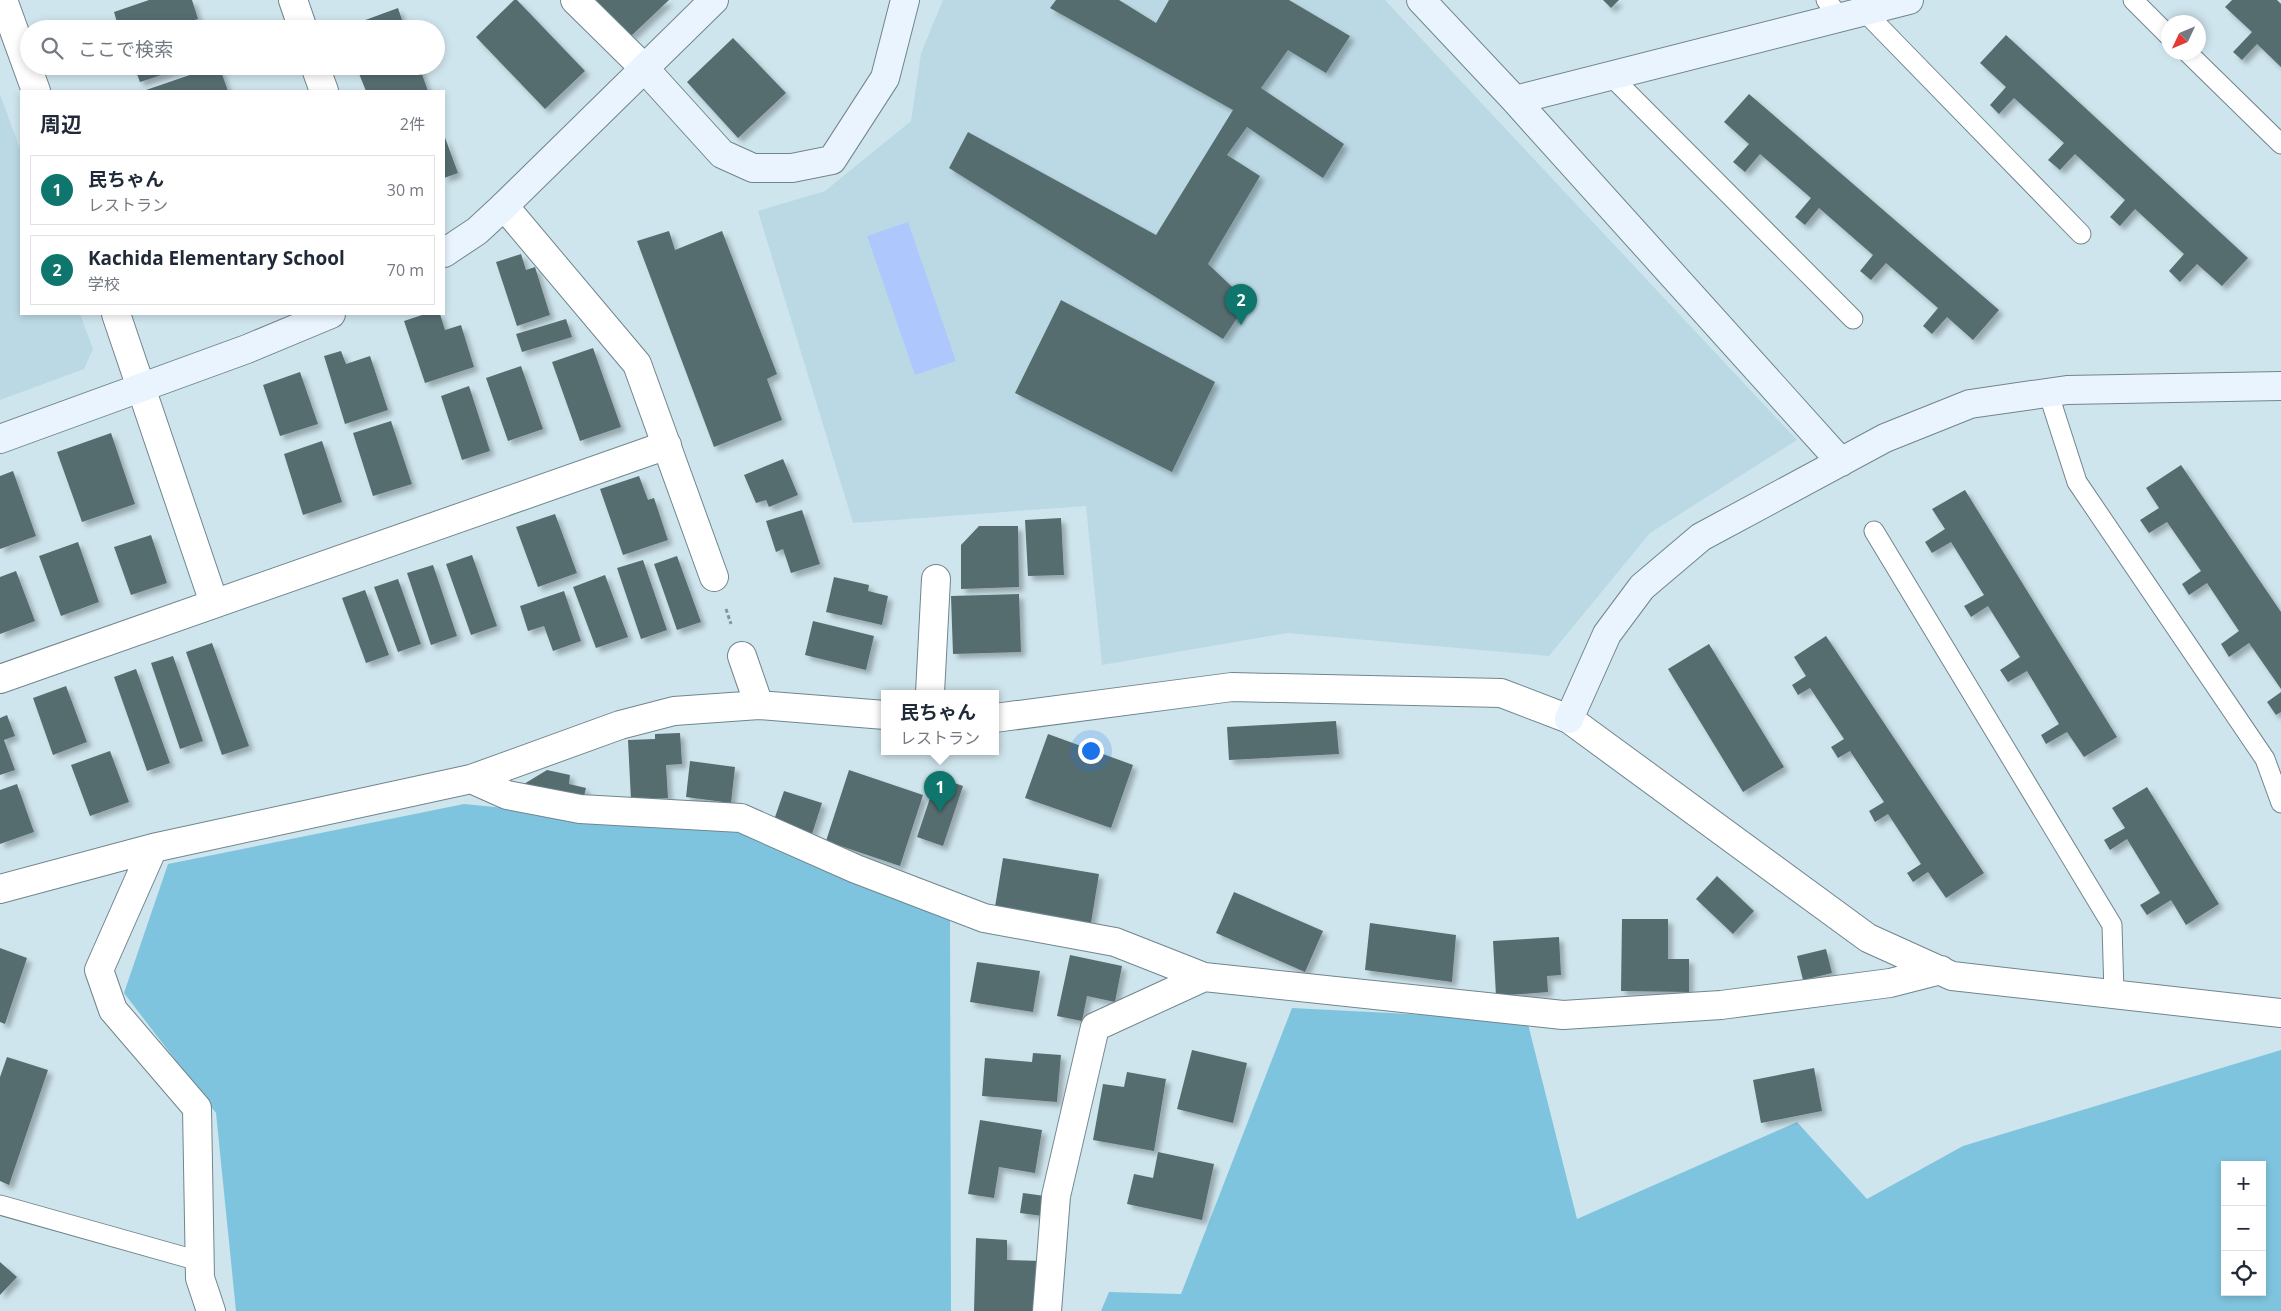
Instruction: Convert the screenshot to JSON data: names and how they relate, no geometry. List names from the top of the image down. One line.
{"north":"bottom left","page":{"search":"ここで検索","heading":["周辺","2件"],"list":[{"mark":"1","name":"民ちゃん","note":"レストラン","value":"30 m"},{"mark":"2","name":"Kachida Elementary School","note":"学校","value":"70 m"}],"pins":["2","1"],"popup":["民ちゃん","レストラン"],"map_buttons":["+","−"]}}
